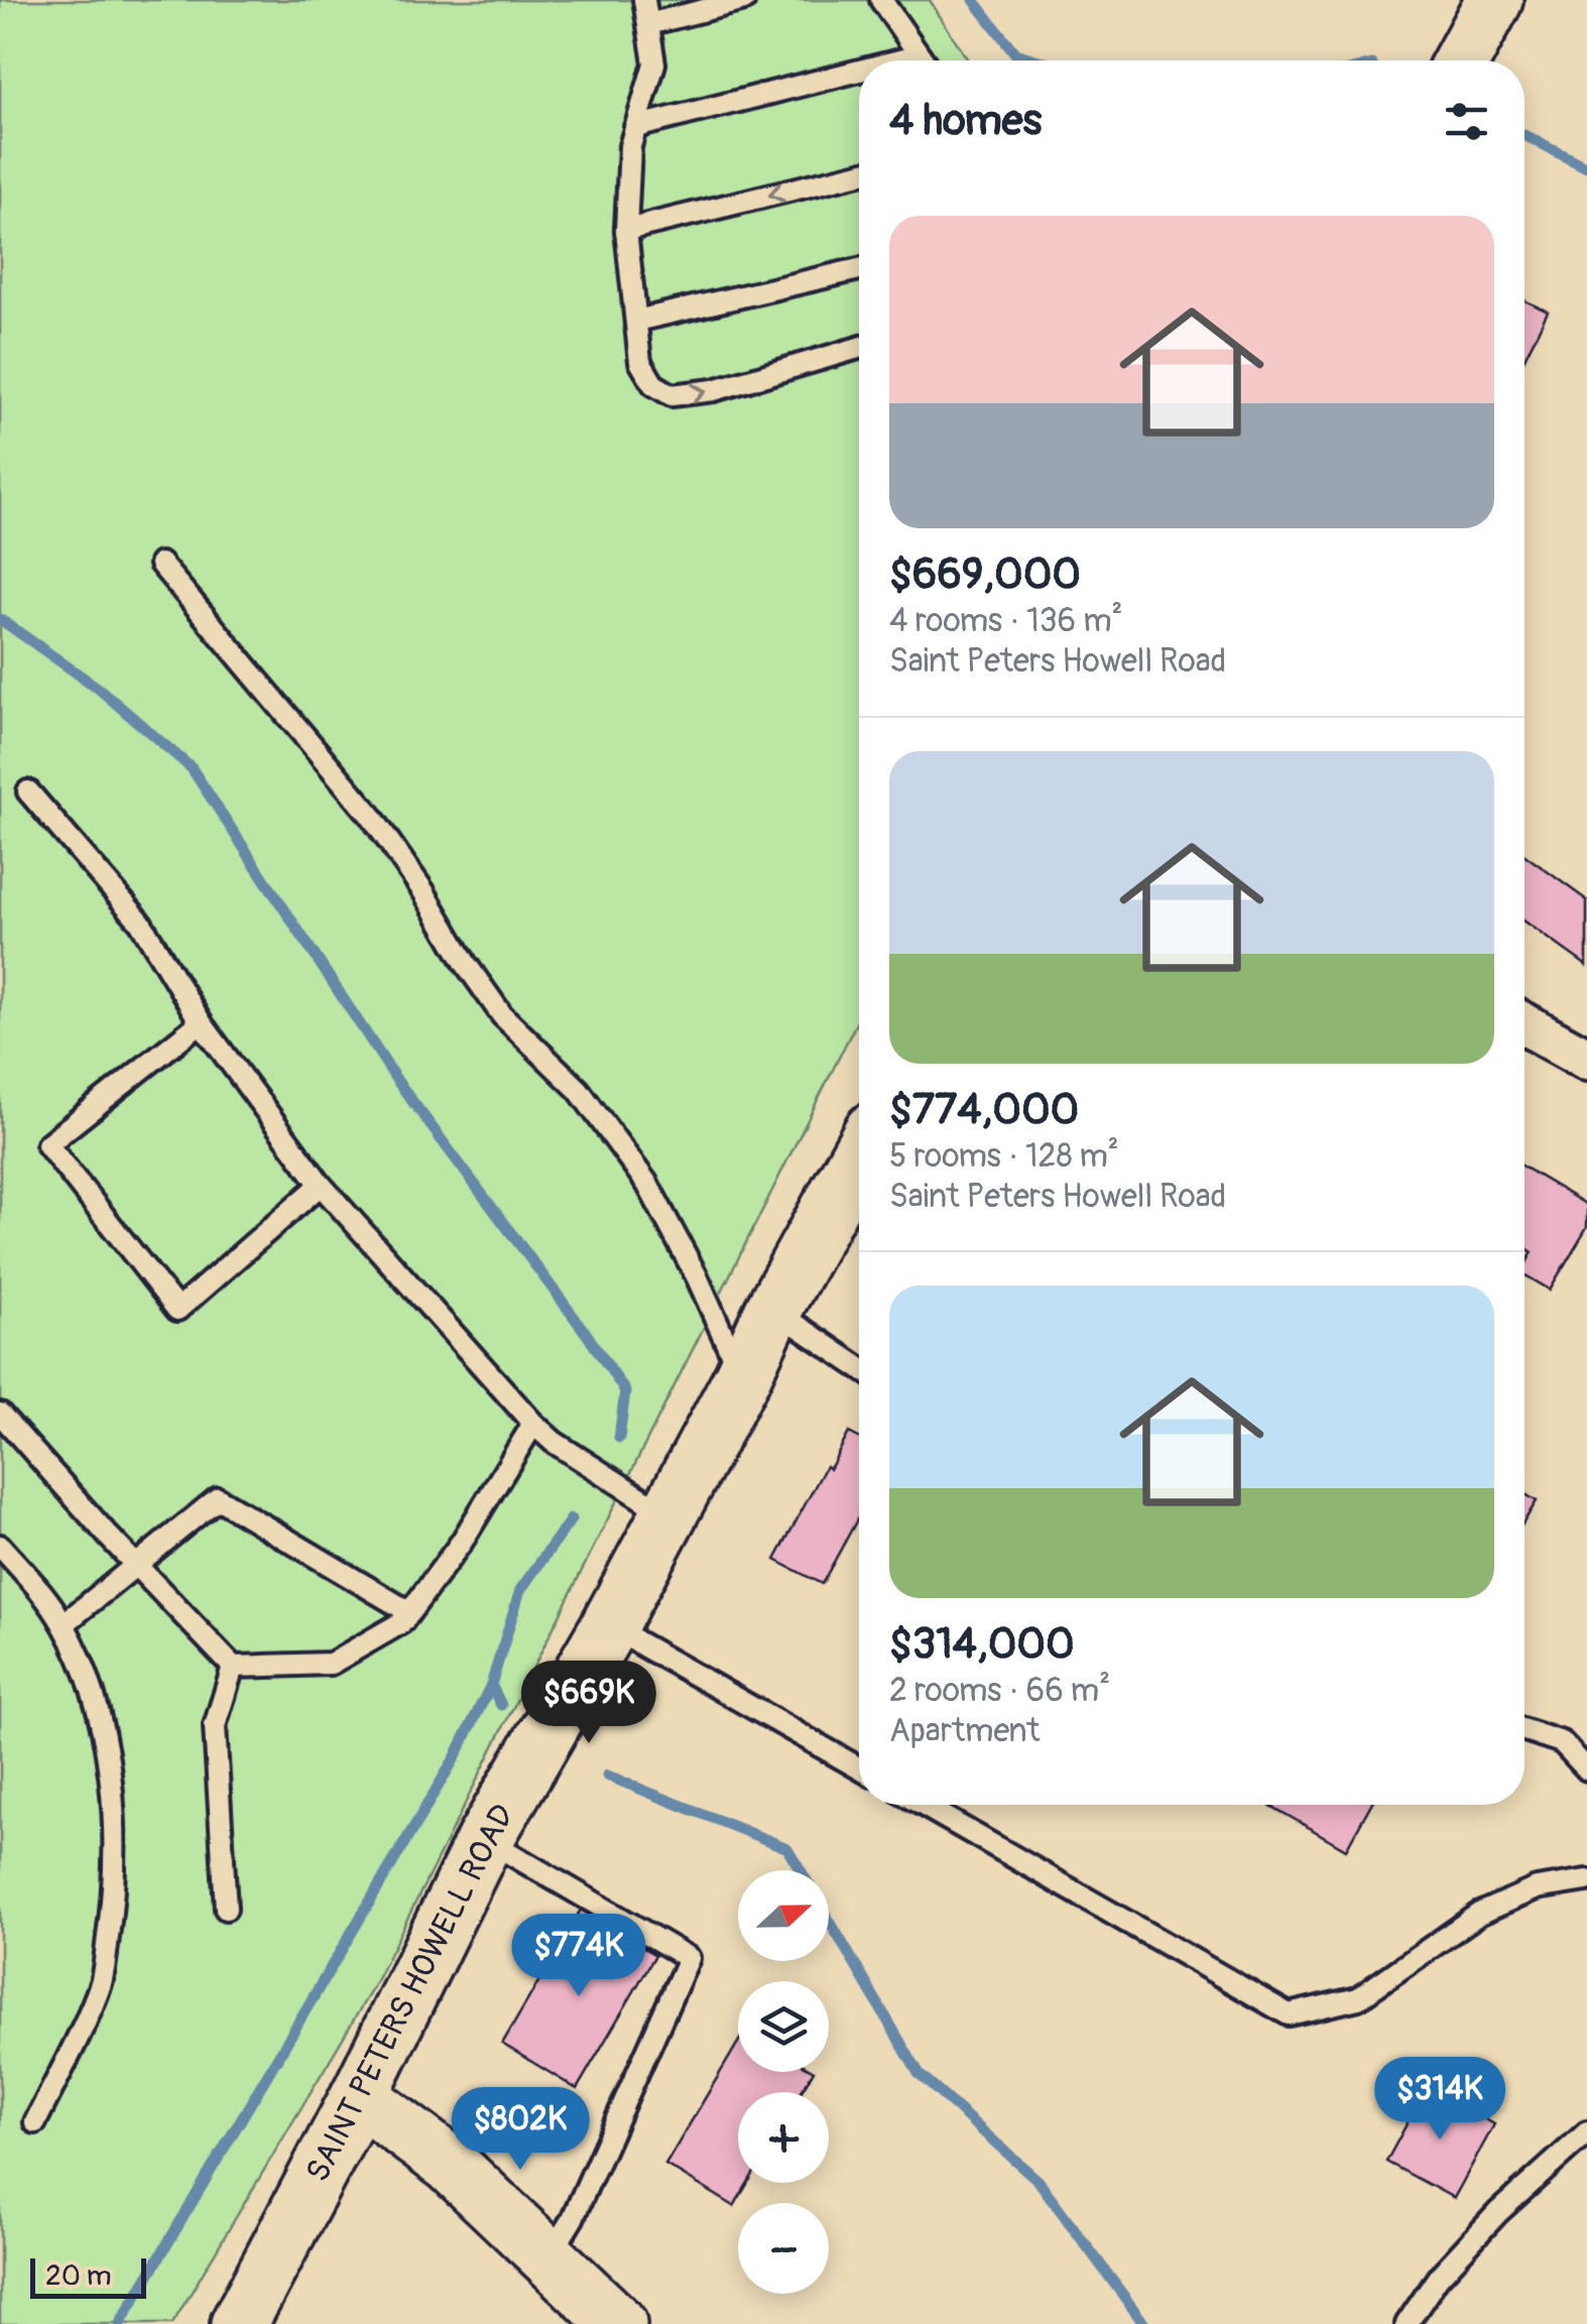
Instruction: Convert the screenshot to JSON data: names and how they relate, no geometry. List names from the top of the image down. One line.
{"streets":{"main road":["SAINT PETERS HOWELL ROAD"]},"scale_bar":"20 m","north":"right","page":{"heading":"4 homes","list":[{"name":"$669,000","note":"4 rooms · 136 m² · Saint Peters Howell Road"},{"name":"$774,000","note":"5 rooms · 128 m² · Saint Peters Howell Road"},{"name":"$314,000","note":"2 rooms · 66 m² · Apartment"}],"price":["$669K","$774K","$314K","$802K"],"map_buttons":["+","−"],"scale":"20 m"}}
